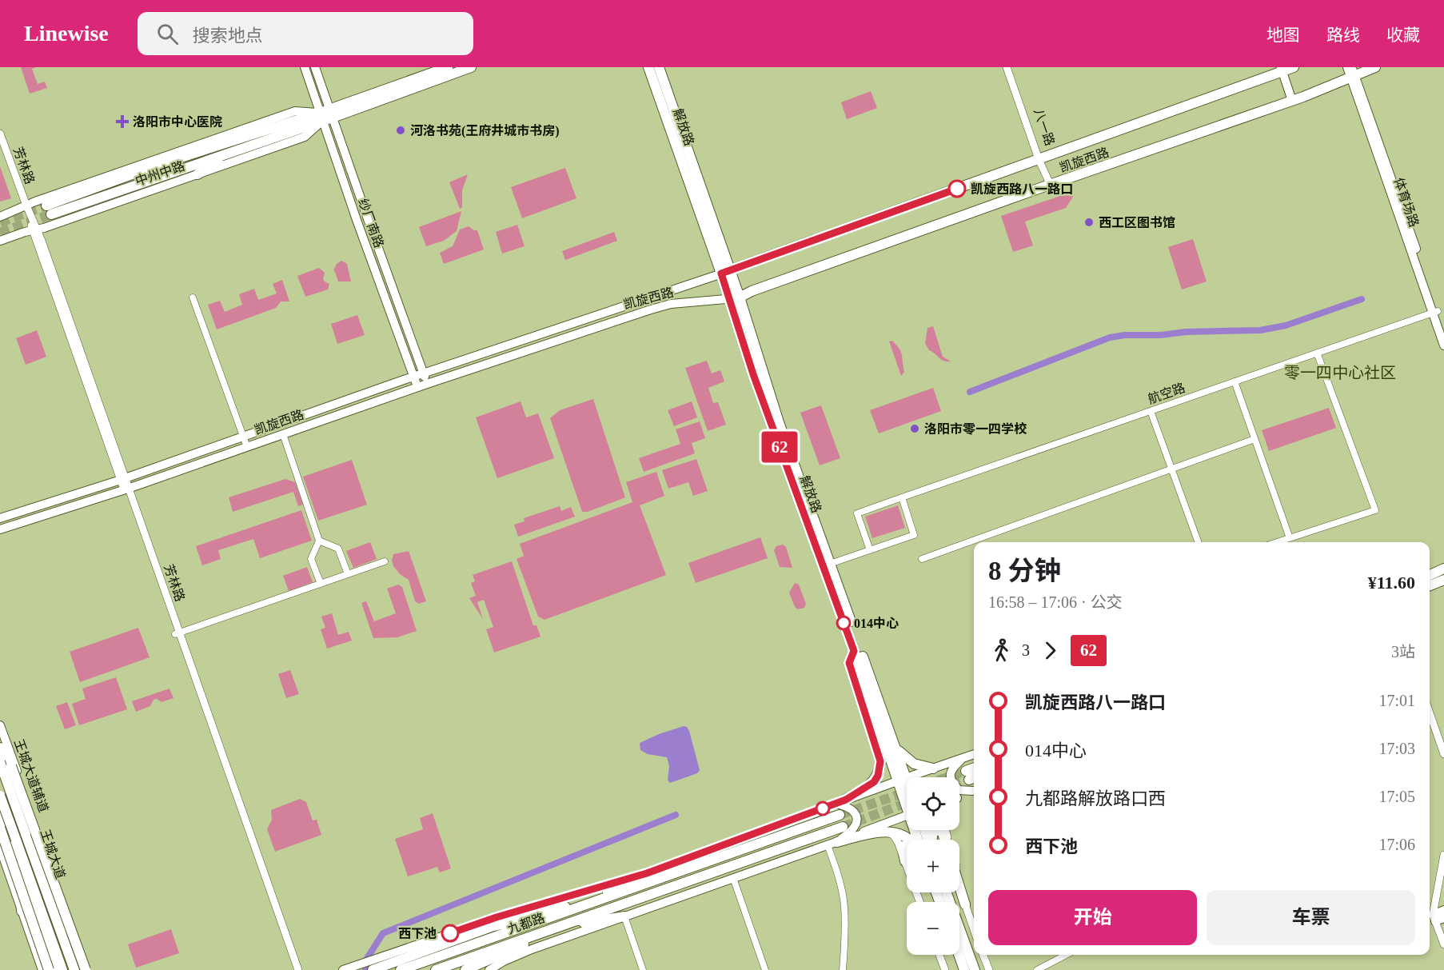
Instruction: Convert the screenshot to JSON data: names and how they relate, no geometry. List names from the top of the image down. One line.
{"streets":{"main road":["解放路","凯旋西路","中州中路","体育场路","纱厂南路","王城大道辅道","王城大道","九都路"],"street":["八一路","芳林路","航空路"]},"crossings":[["解放路","凯旋西路"],["解放路","九都路"],["八一路","凯旋西路"],["凯旋西路","芳林路"],["凯旋西路","体育场路"],["凯旋西路","纱厂南路"],["芳林路","中州中路"],["中州中路","纱厂南路"],["体育场路","航空路"],["王城大道辅道","王城大道"]],"districts":["零一四中心社区"],"places":{"health":["洛阳市中心医院"],"other":["河洛书苑(王府井城市书房)","凯旋西路八一路口","西工区图书馆","洛阳市零一四学校","014中心","西下池"]},"lines":["bus line 62"],"page":{"header":"Linewise","search":"搜索地点","nav":["地图","路线","收藏"],"on_map":"62","heading":["8 分钟","16:58 – 17:06 · 公交","¥11.60"],"legs":["3","62","3站"],"list":[{"name":"凯旋西路八一路口","value":"17:01"},{"name":"014中心","value":"17:03"},{"name":"九都路解放路口西","value":"17:05"},{"name":"西下池","value":"17:06"}],"map_buttons":["+","−"],"buttons":["开始","车票"]}}
